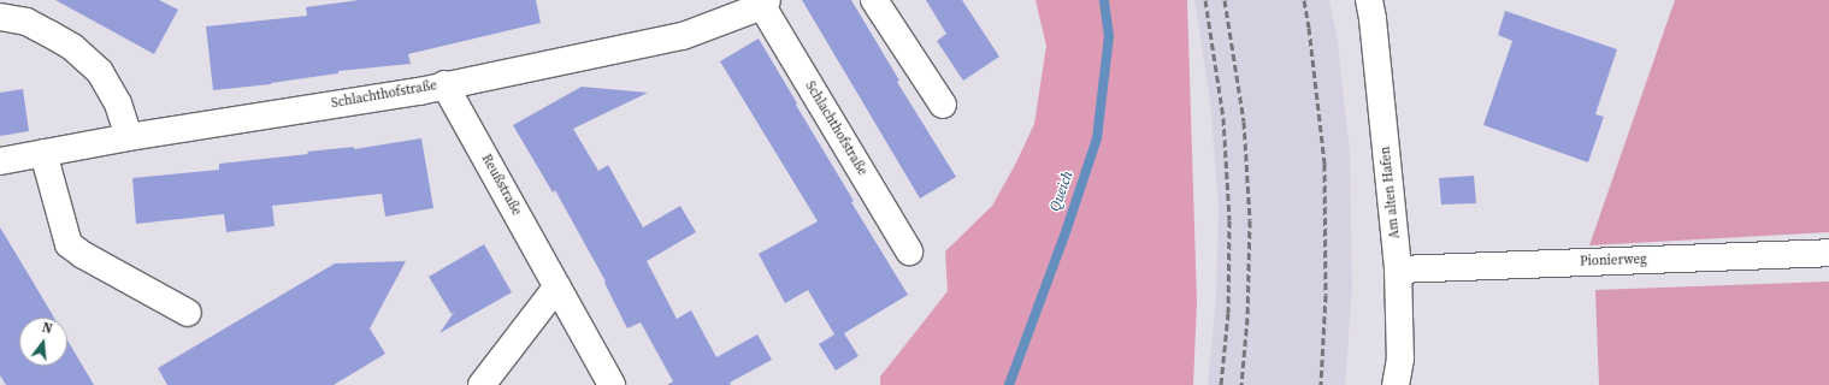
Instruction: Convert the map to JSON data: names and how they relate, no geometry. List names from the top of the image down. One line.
{"streets":{"street":["Schlachthofstraße","Reußstraße","Am alten Hafen","Pionierweg"]},"crossings":[["Schlachthofstraße","Reußstraße"],["Am alten Hafen","Pionierweg"]],"water":["Queich"],"north":"top"}
